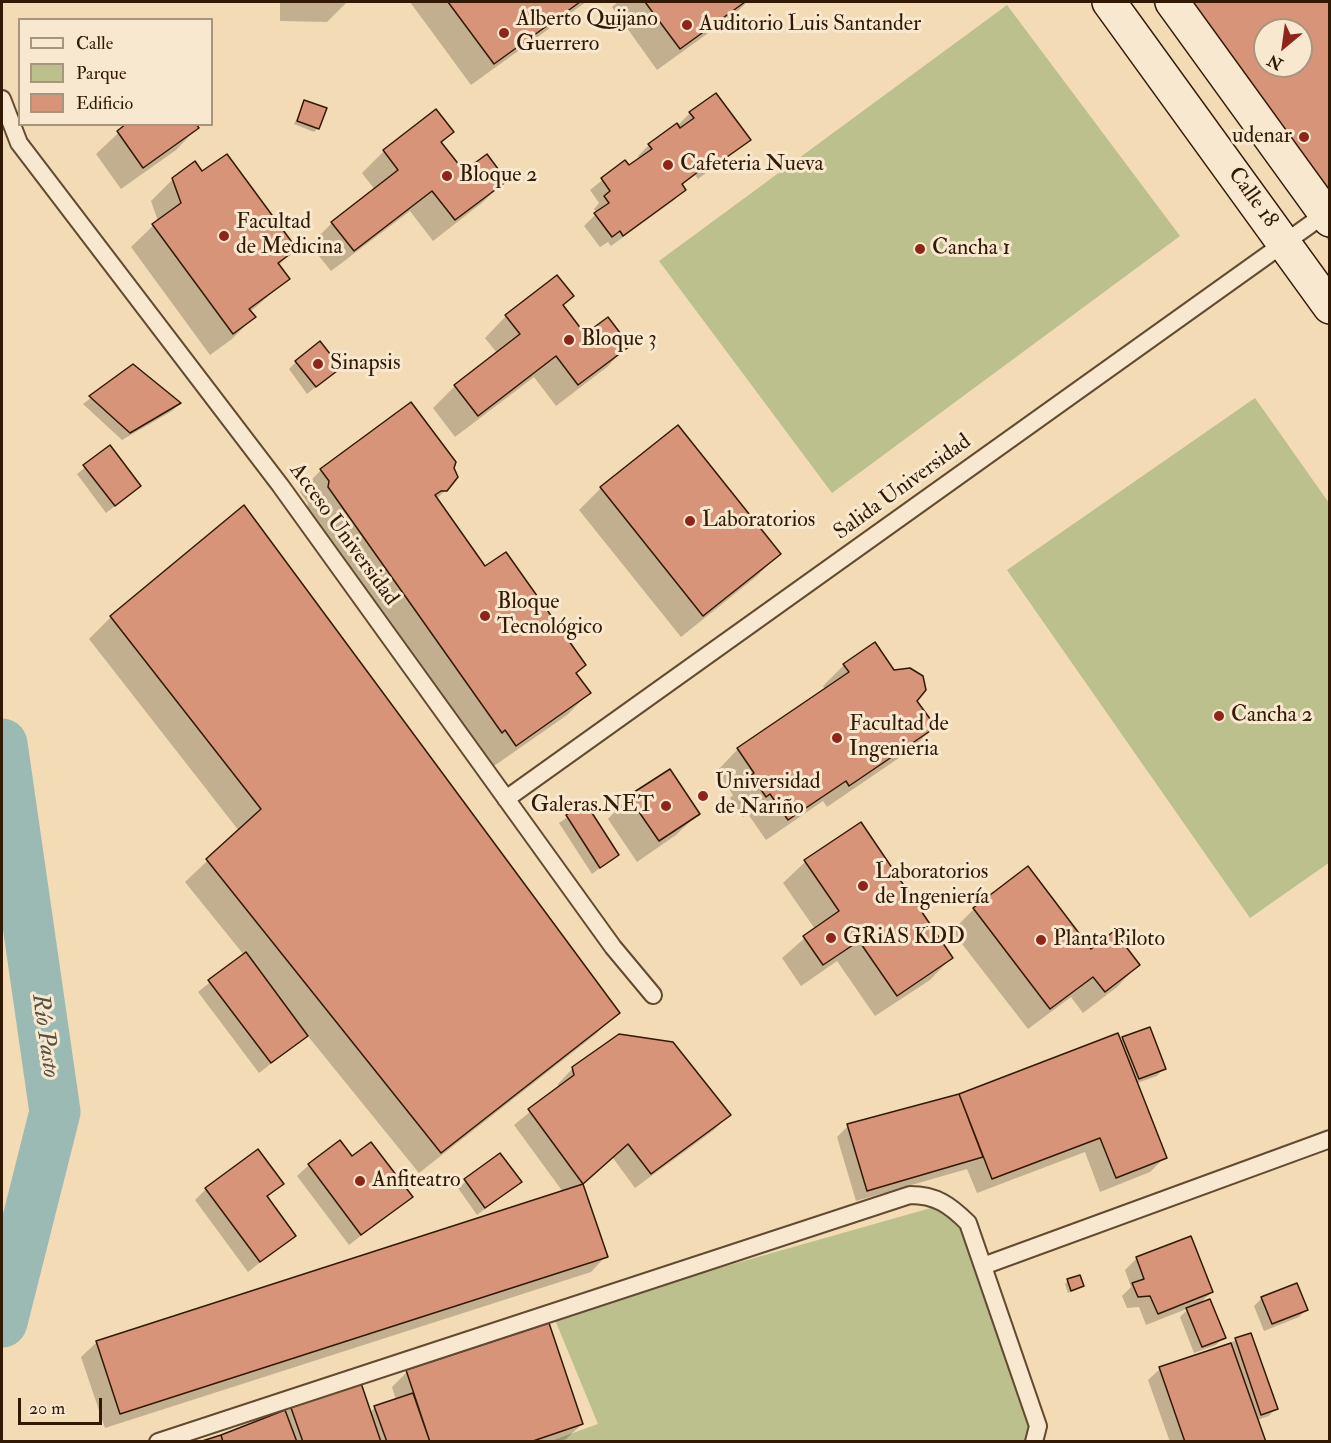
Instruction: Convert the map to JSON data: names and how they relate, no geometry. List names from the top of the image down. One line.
{"streets":{"main road":["Calle 18"],"lane":["Salida Universidad","Acceso Universidad"]},"crossings":[["Calle 18","Salida Universidad"],["Salida Universidad","Acceso Universidad"]],"water":["Río Pasto"],"places":["Auditorio Luis Santander","Alberto Quijano Guerrero","udenar","Cafeteria Nueva","Bloque 2","Facultad de Medicina","Cancha 1","Bloque 3","Sinapsis","Laboratorios","Bloque Tecnológico","Cancha 2","Facultad de Ingenieria","Universidad de Nariño","Galeras.NET","Laboratorios de Ingeniería","GRiAS KDD","Planta Piloto","Anfiteatro"],"legend":["Calle","Parque","Edificio"],"scale_bar":"20 m","north":"bottom left"}
